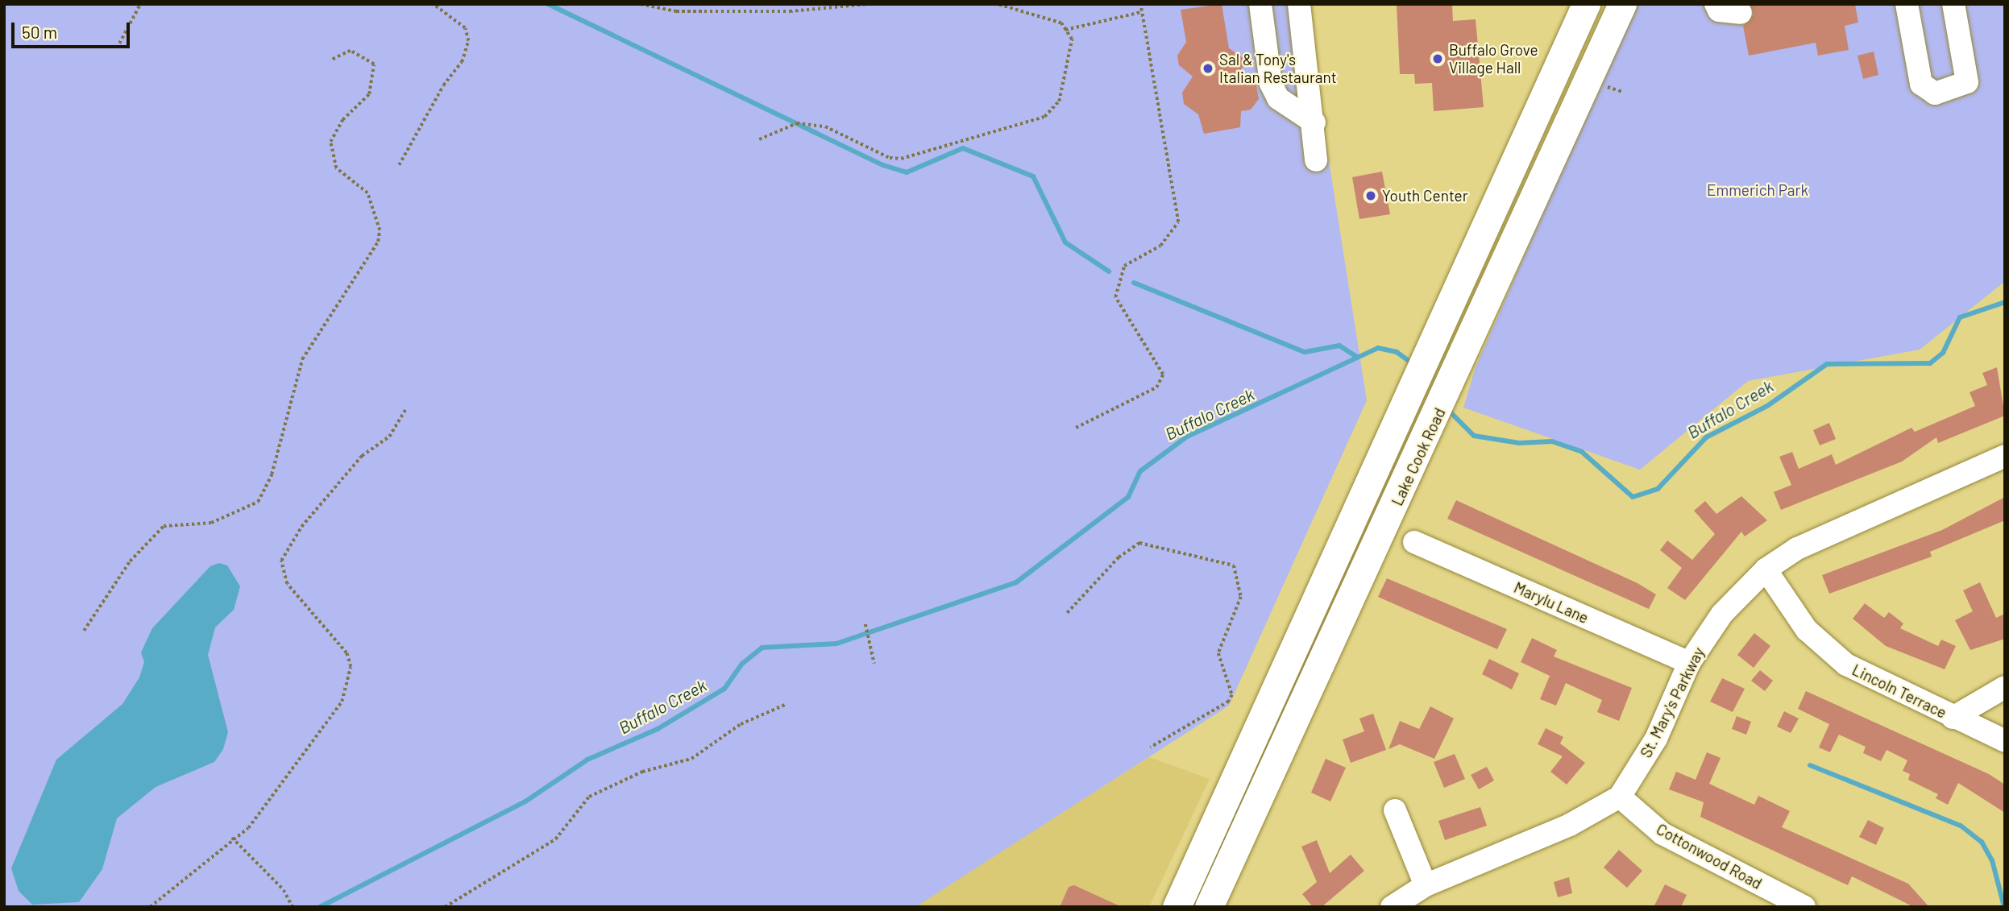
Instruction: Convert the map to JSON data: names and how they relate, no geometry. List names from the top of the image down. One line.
{"streets":{"main road":["Lake Cook Road"],"street":["Marylu Lane","Lincoln Terrace","St. Mary's Parkway","Cottonwood Road"]},"crossings":[["Marylu Lane","St. Mary's Parkway"],["Lincoln Terrace","St. Mary's Parkway"],["St. Mary's Parkway","Cottonwood Road"]],"water":["Buffalo Creek"],"parks":["Emmerich Park"],"places":["Buffalo Grove Village Hall","Sal & Tony's Italian Restaurant","Youth Center"],"scale_bar":"50 m"}
